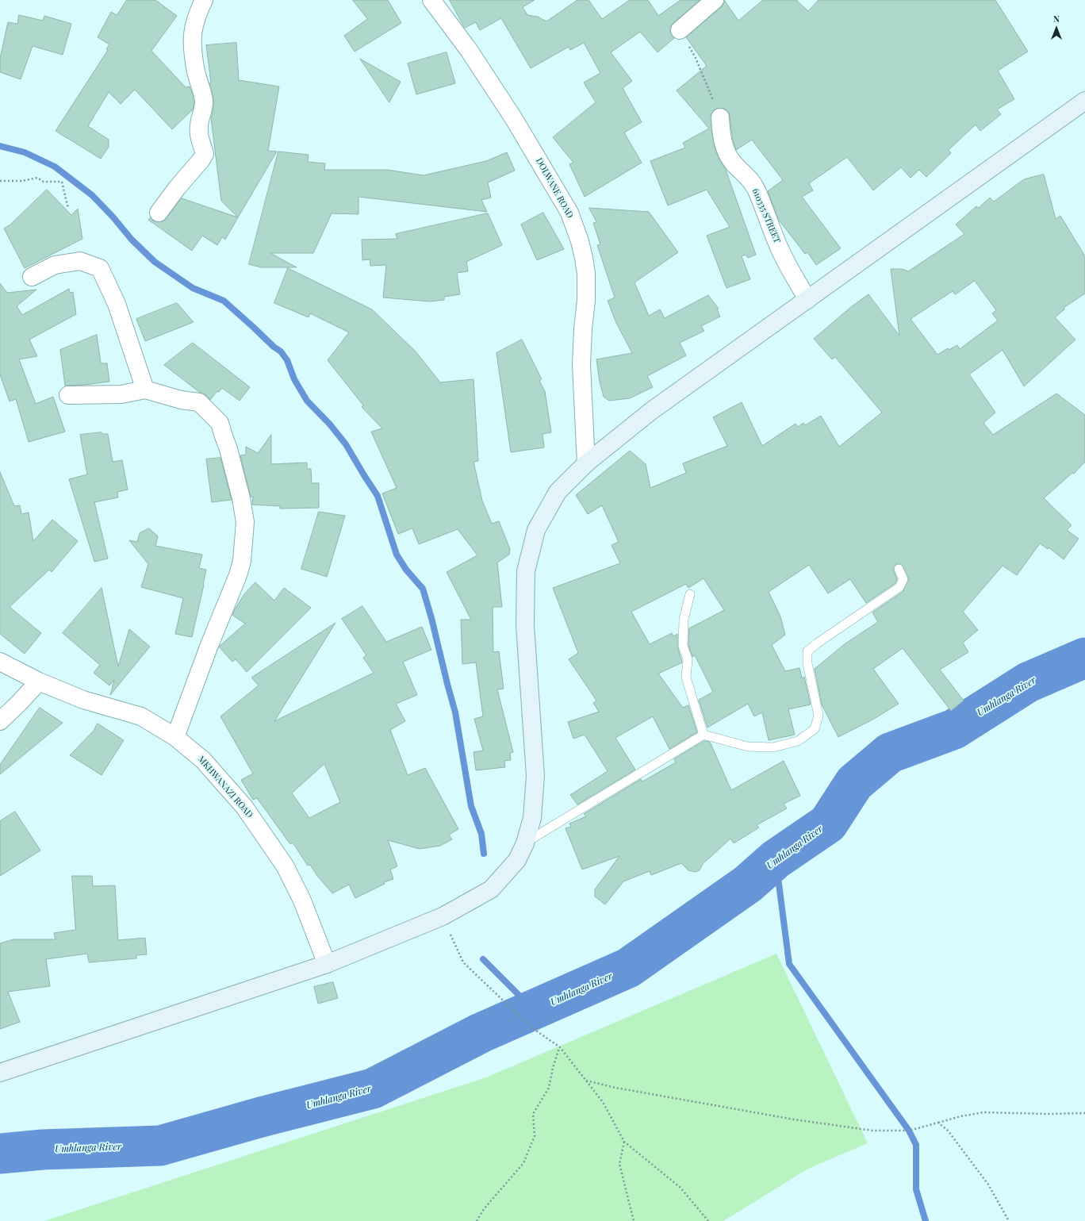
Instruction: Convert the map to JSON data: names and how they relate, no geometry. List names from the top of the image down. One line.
{"streets":{"street":["DOLWANE ROAD","610335 STREET","MKHWANAZI ROAD"]},"water":["Umhlanga River"],"north":"top"}
